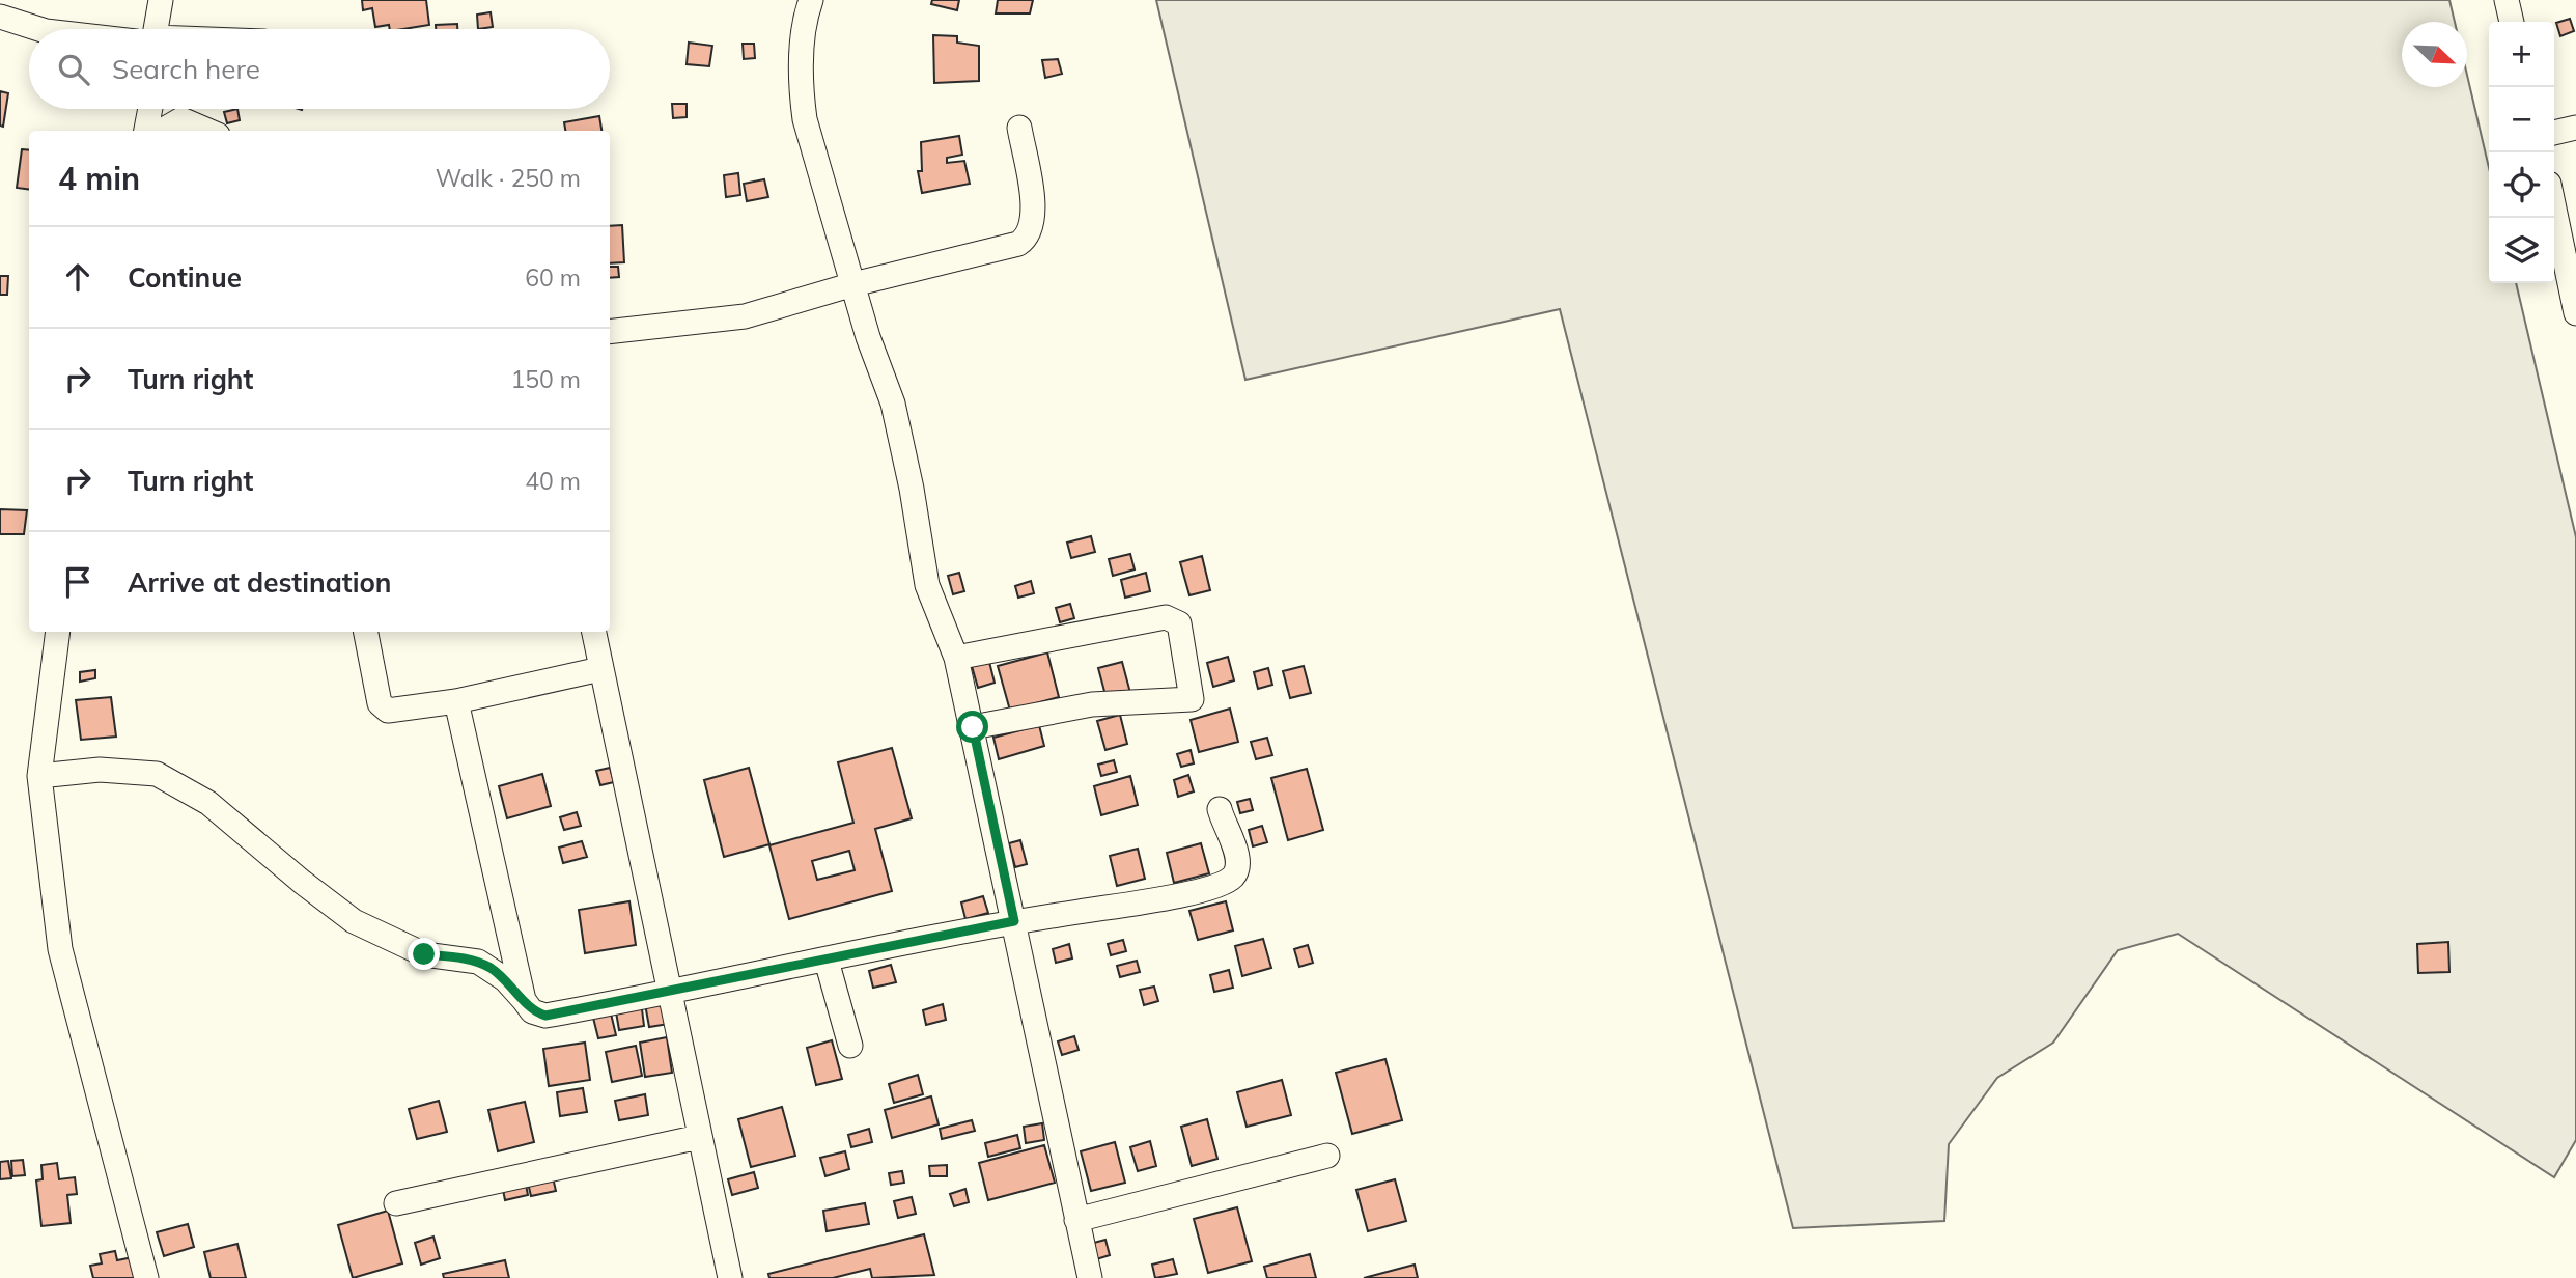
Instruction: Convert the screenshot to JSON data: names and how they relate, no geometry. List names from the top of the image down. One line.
{"north":"bottom right","page":{"map_buttons":["+","−"],"search":"Search here","heading":["4 min","Walk · 250 m"],"list":[["Continue","60 m"],["Turn right","150 m"],["Turn right","40 m"],"Arrive at destination"]}}
